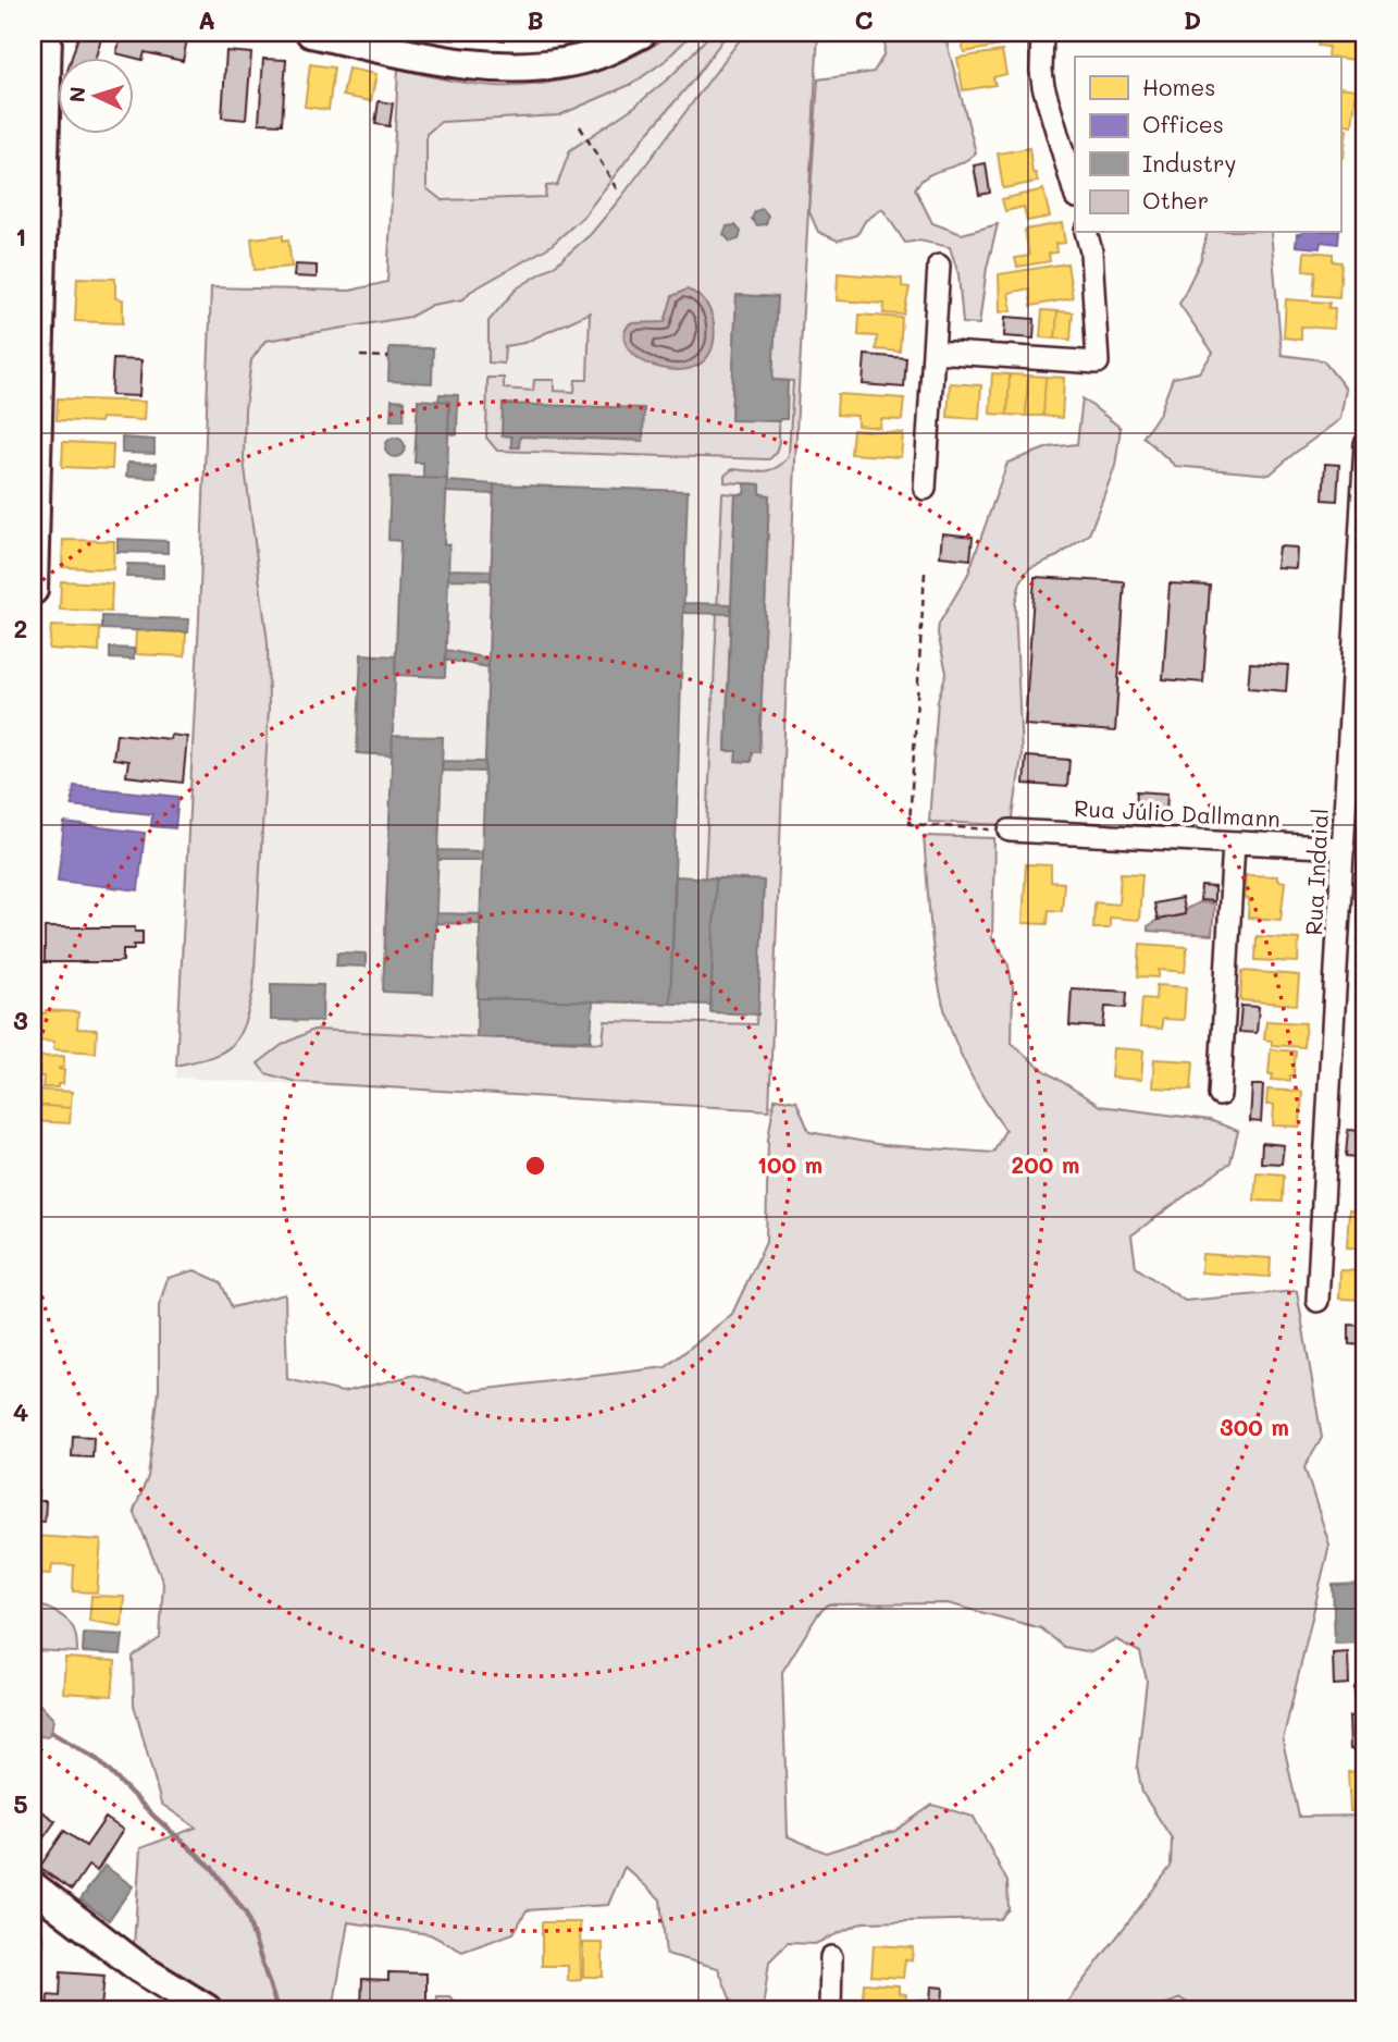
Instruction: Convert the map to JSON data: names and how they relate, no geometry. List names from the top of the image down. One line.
{"streets":{"street":["Rua Júlio Dallmann","Rua Indaial"]},"crossings":[["Rua Júlio Dallmann","Rua Indaial"]],"legend":["Homes","Offices","Industry","Other"],"north":"left","grid":{"columns":["A","B","C","D"],"rows":["1","2","3","4","5"]},"rings":["100 m","200 m","300 m"]}
